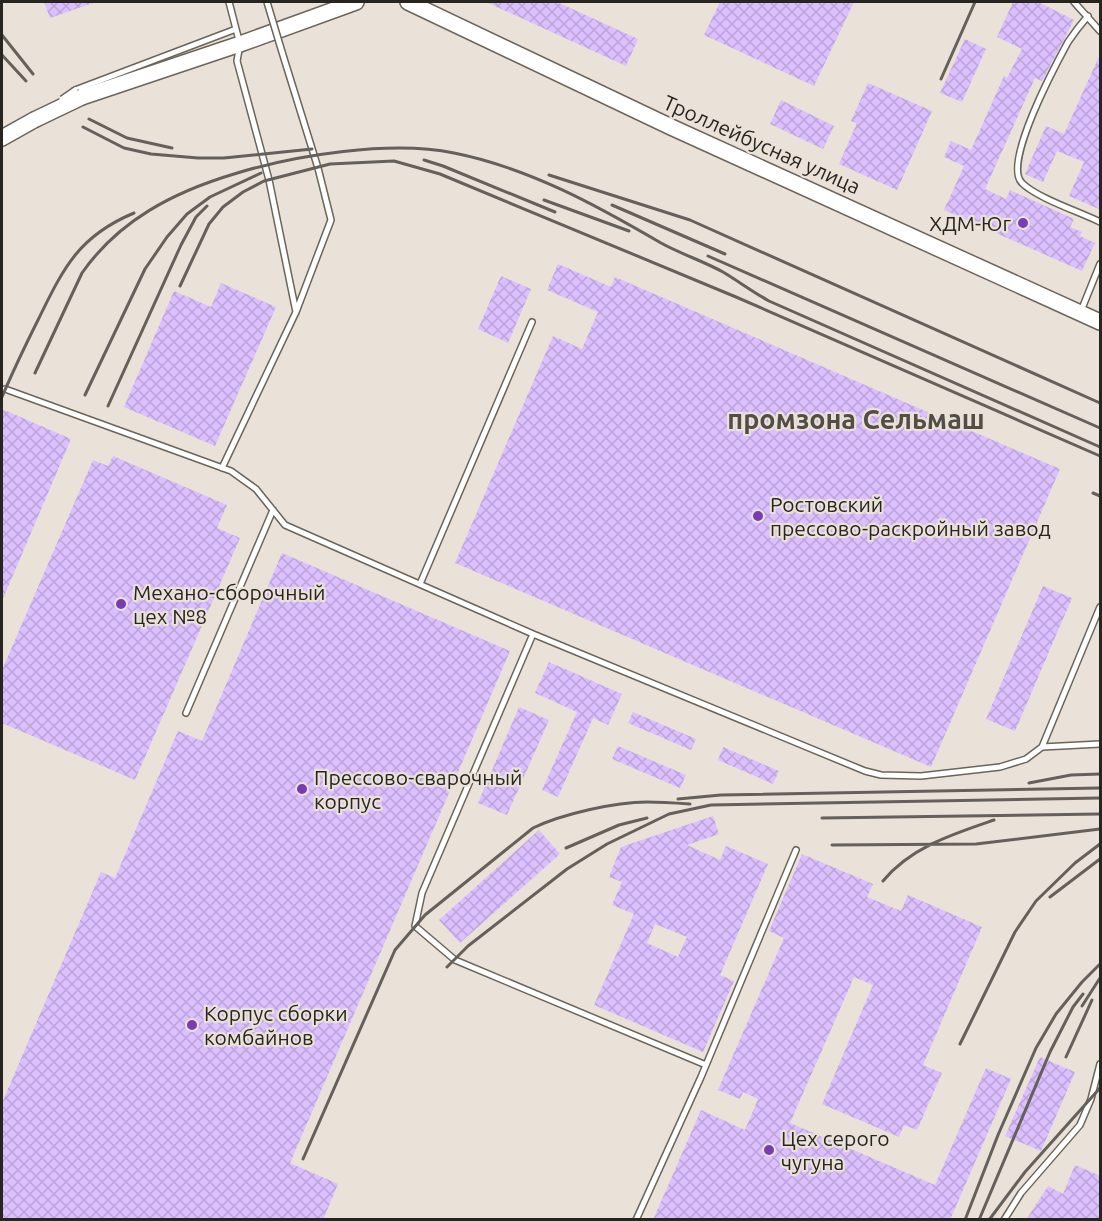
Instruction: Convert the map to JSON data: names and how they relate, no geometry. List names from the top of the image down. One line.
{"streets":{"main road":["Троллейбусная улица"]},"districts":["промзона Сельмаш"],"places":["ХДМ-Юг","Ростовский прессово-раскройный завод","Механо-сборочный цех №8","Прессово-сварочный корпус","Корпус сборки комбайнов","Цех серого чугуна"]}
